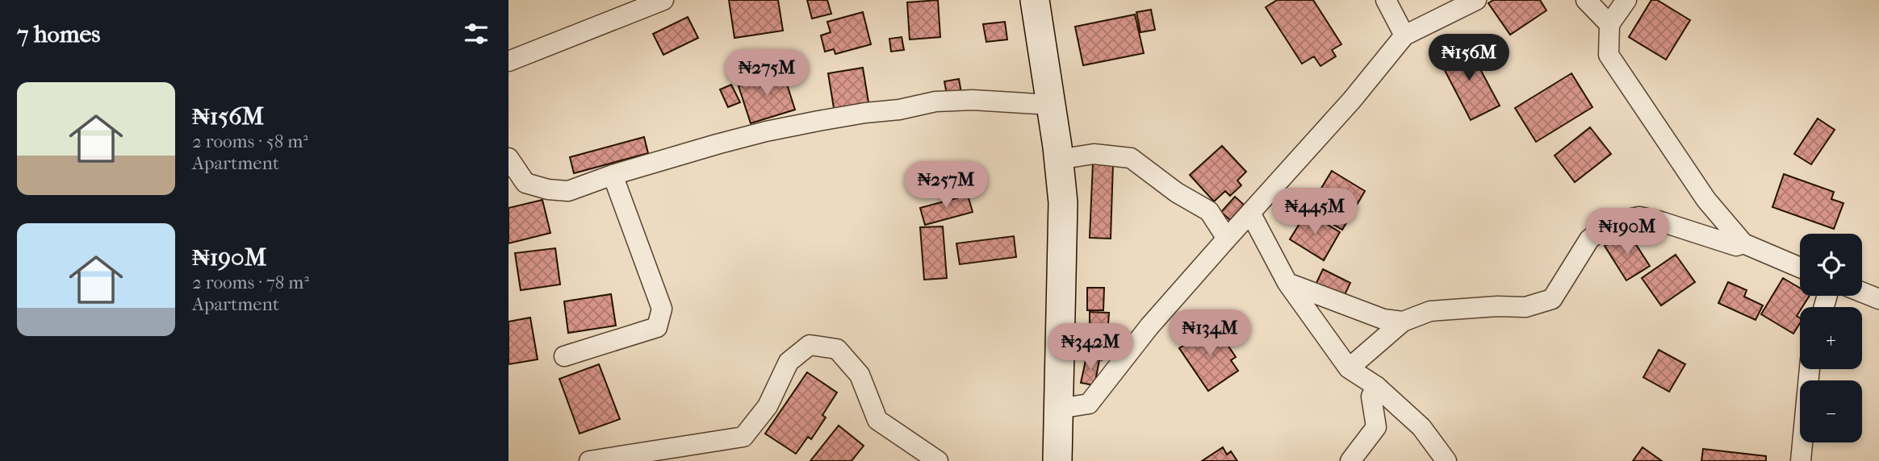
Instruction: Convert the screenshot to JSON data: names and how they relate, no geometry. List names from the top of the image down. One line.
{"page":{"heading":"7 homes","price":["₦156M","₦275M","₦257M","₦445M","₦190M","₦134M","₦342M"],"list":[{"name":"₦156M","note":"2 rooms · 58 m² · Apartment"},{"name":"₦190M","note":"2 rooms · 78 m² · Apartment"}],"map_buttons":["+","−"]}}
